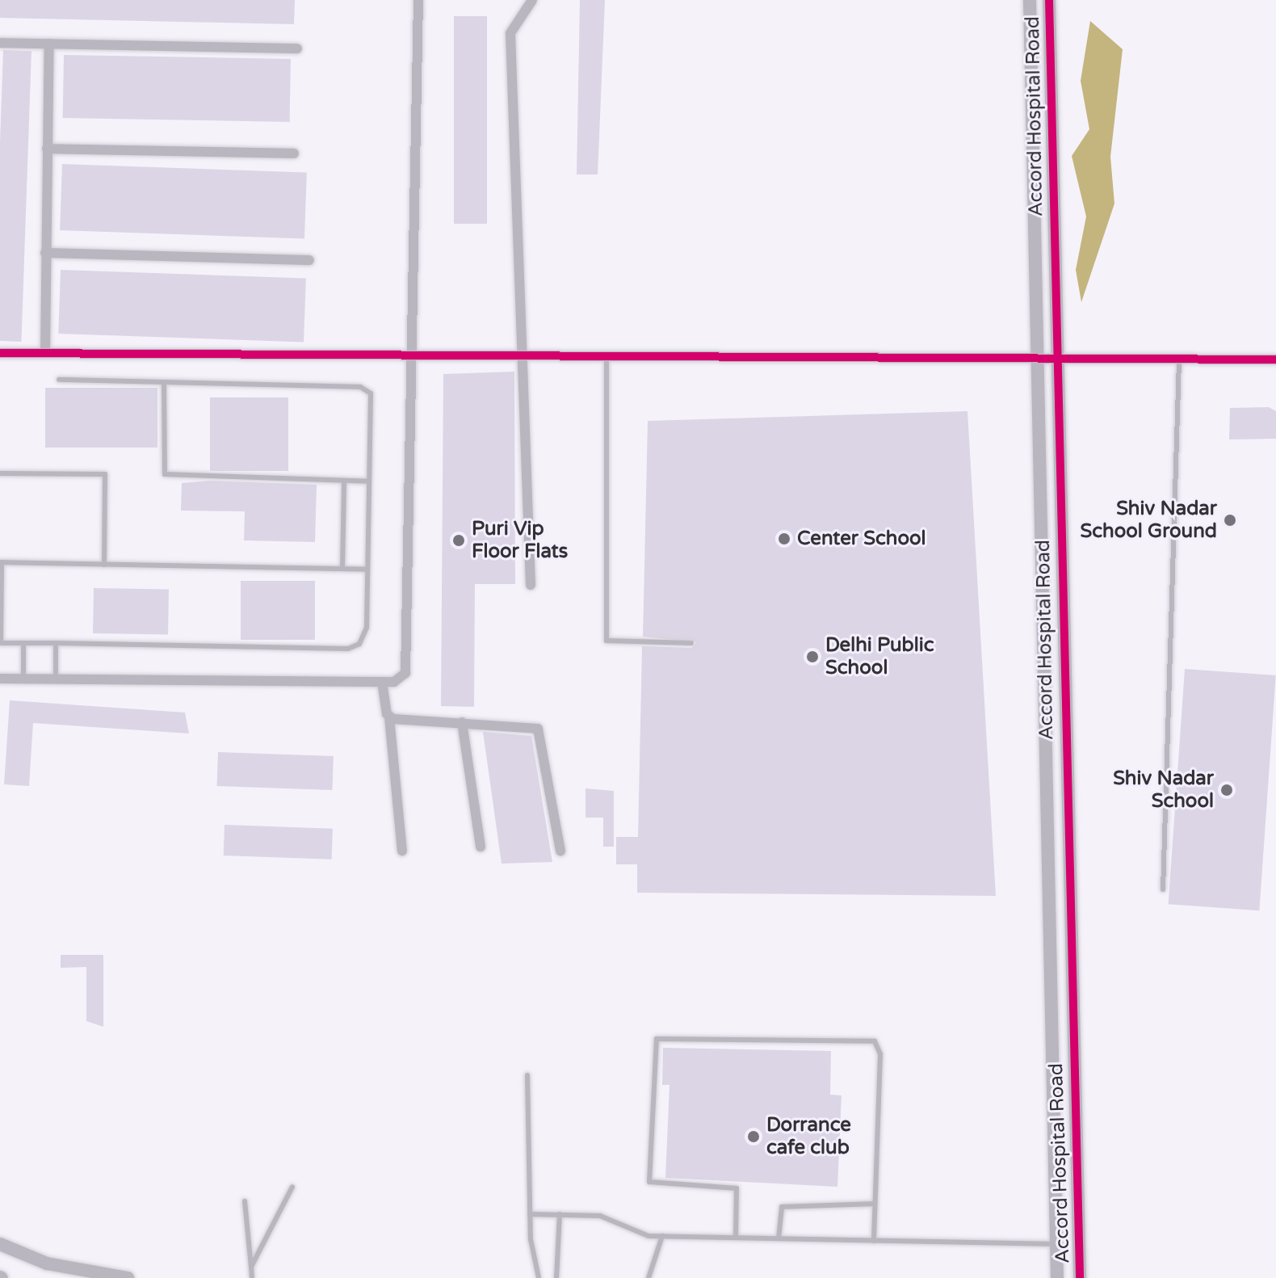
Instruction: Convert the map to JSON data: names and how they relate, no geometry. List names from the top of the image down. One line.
{"streets":{"street":["Accord Hospital Road"]},"places":["Shiv Nadar School Ground","Center School","Puri Vip Floor Flats","Delhi Public School","Shiv Nadar School","Dorrance cafe club"]}
